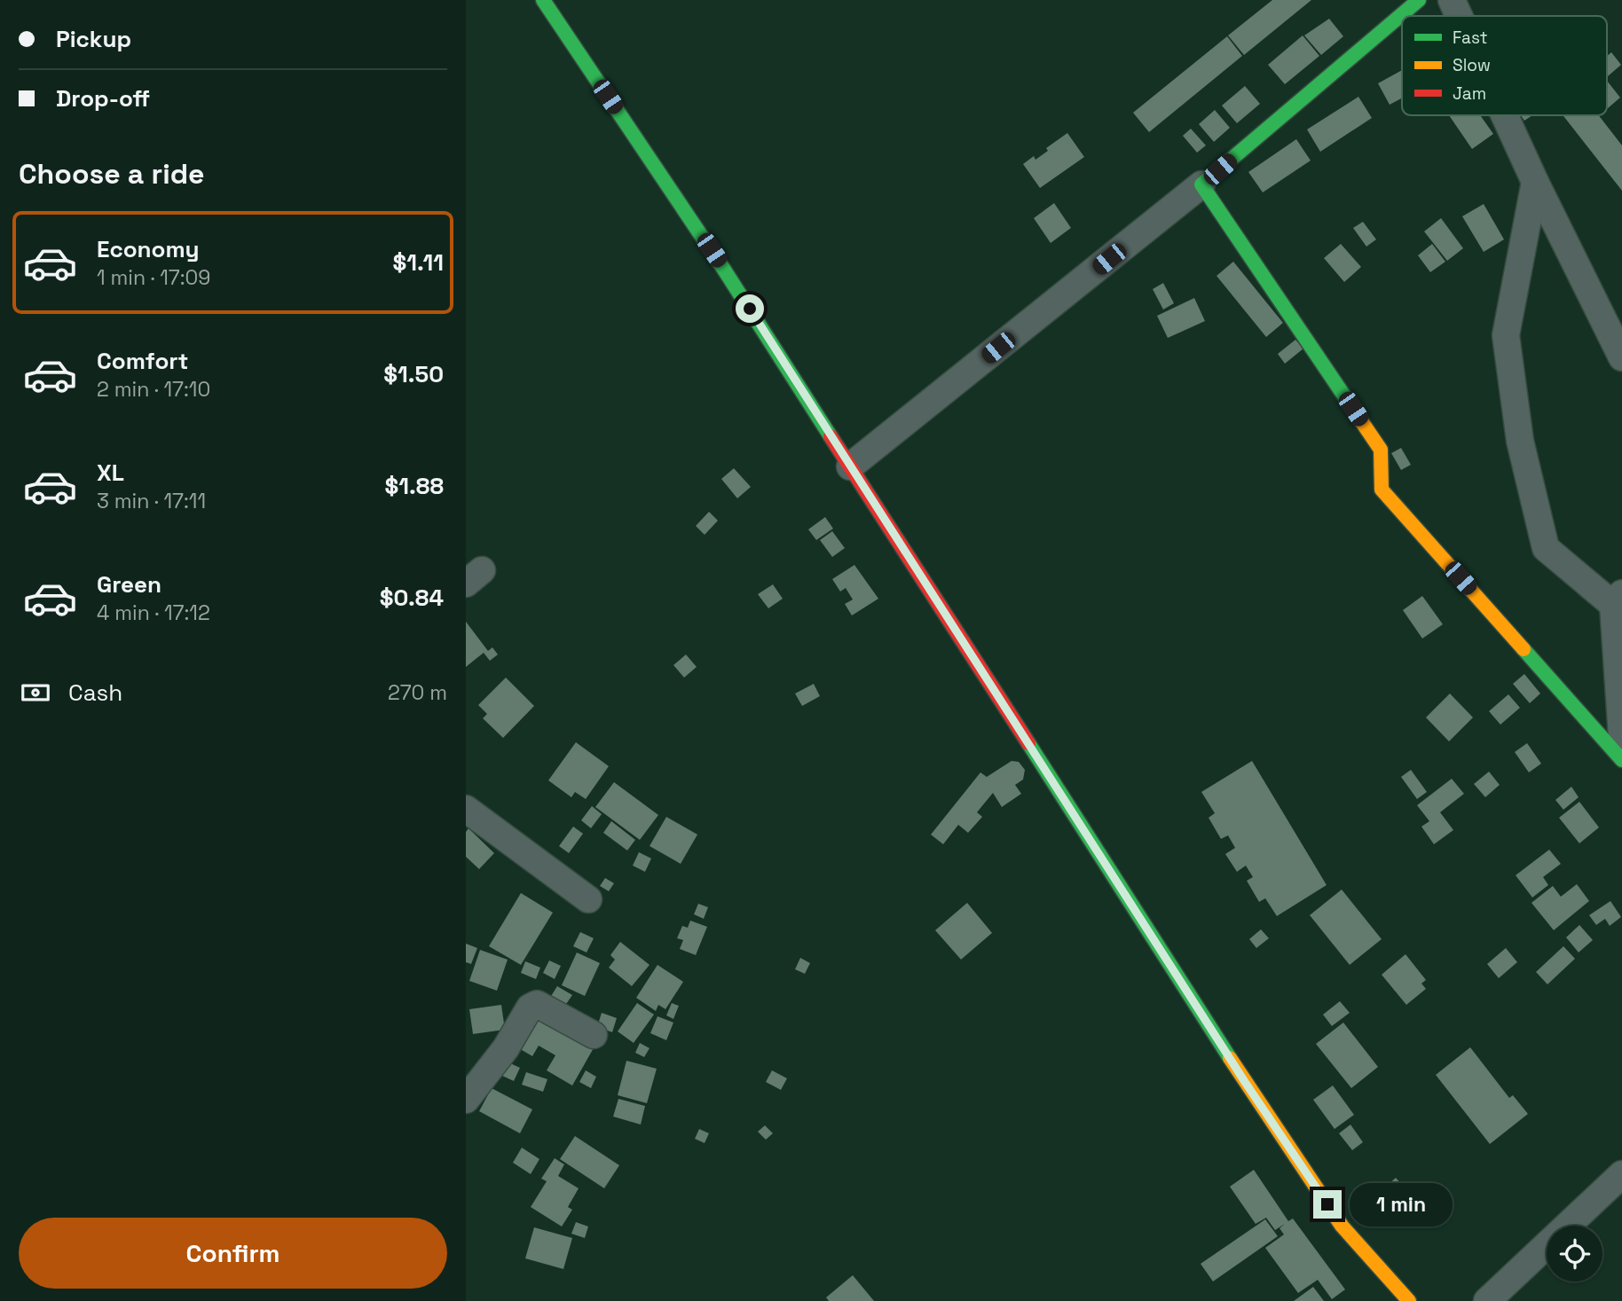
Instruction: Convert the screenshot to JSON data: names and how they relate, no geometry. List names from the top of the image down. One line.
{"legend":["Fast","Slow","Jam"],"page":{"banner":["Pickup","Drop-off"],"heading":"Choose a ride","list":[{"name":"Economy","note":"1 min · 17:09","value":"$1.11"},{"name":"Comfort","note":"2 min · 17:10","value":"$1.50"},{"name":"XL","note":"3 min · 17:11","value":"$1.88"},{"name":"Green","note":"4 min · 17:12","value":"$0.84"}],"pay":["Cash","270 m"],"bubble":"1 min","buttons":"Confirm"}}
